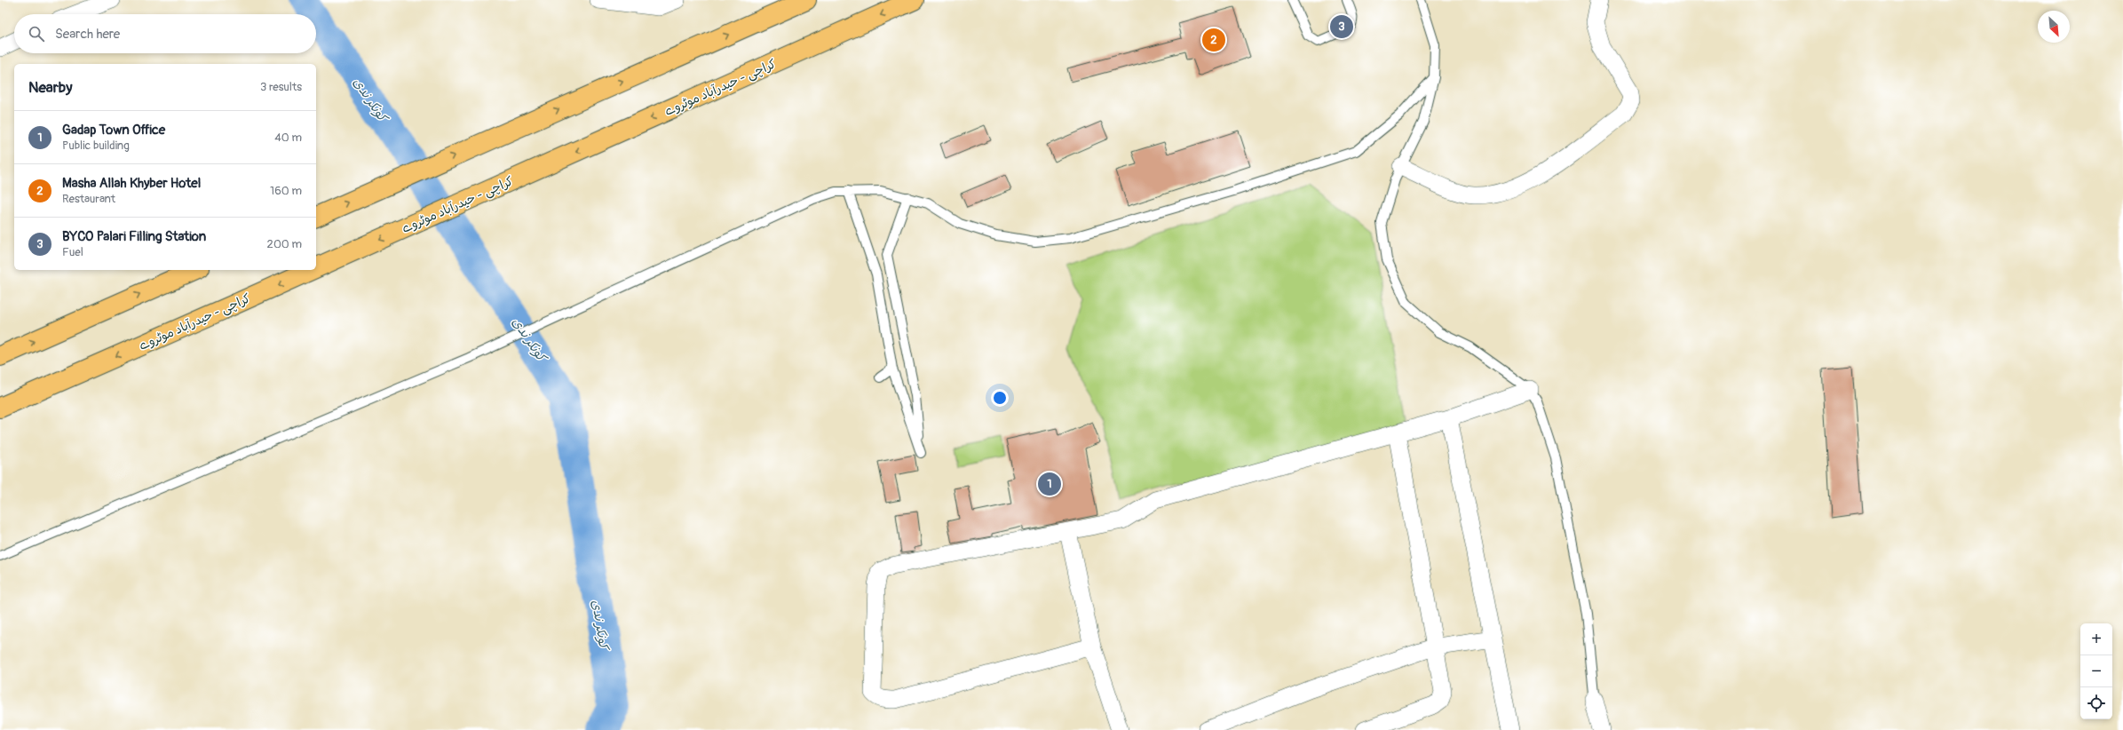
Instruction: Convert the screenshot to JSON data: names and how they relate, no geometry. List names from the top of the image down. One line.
{"streets":{"highway":["کراچی - حیدرآباد موٹروے"]},"water":["کونکر ندی"],"north":"bottom right","page":{"pins":["3","2","1"],"search":"Search here","heading":["Nearby","3 results"],"list":[{"mark":"1","name":"Gadap Town Office","note":"Public building","value":"40 m"},{"mark":"2","name":"Masha Allah Khyber Hotel","note":"Restaurant","value":"160 m"},{"mark":"3","name":"BYCO Palari Filling Station","note":"Fuel","value":"200 m"}],"map_buttons":["+","−"]}}
